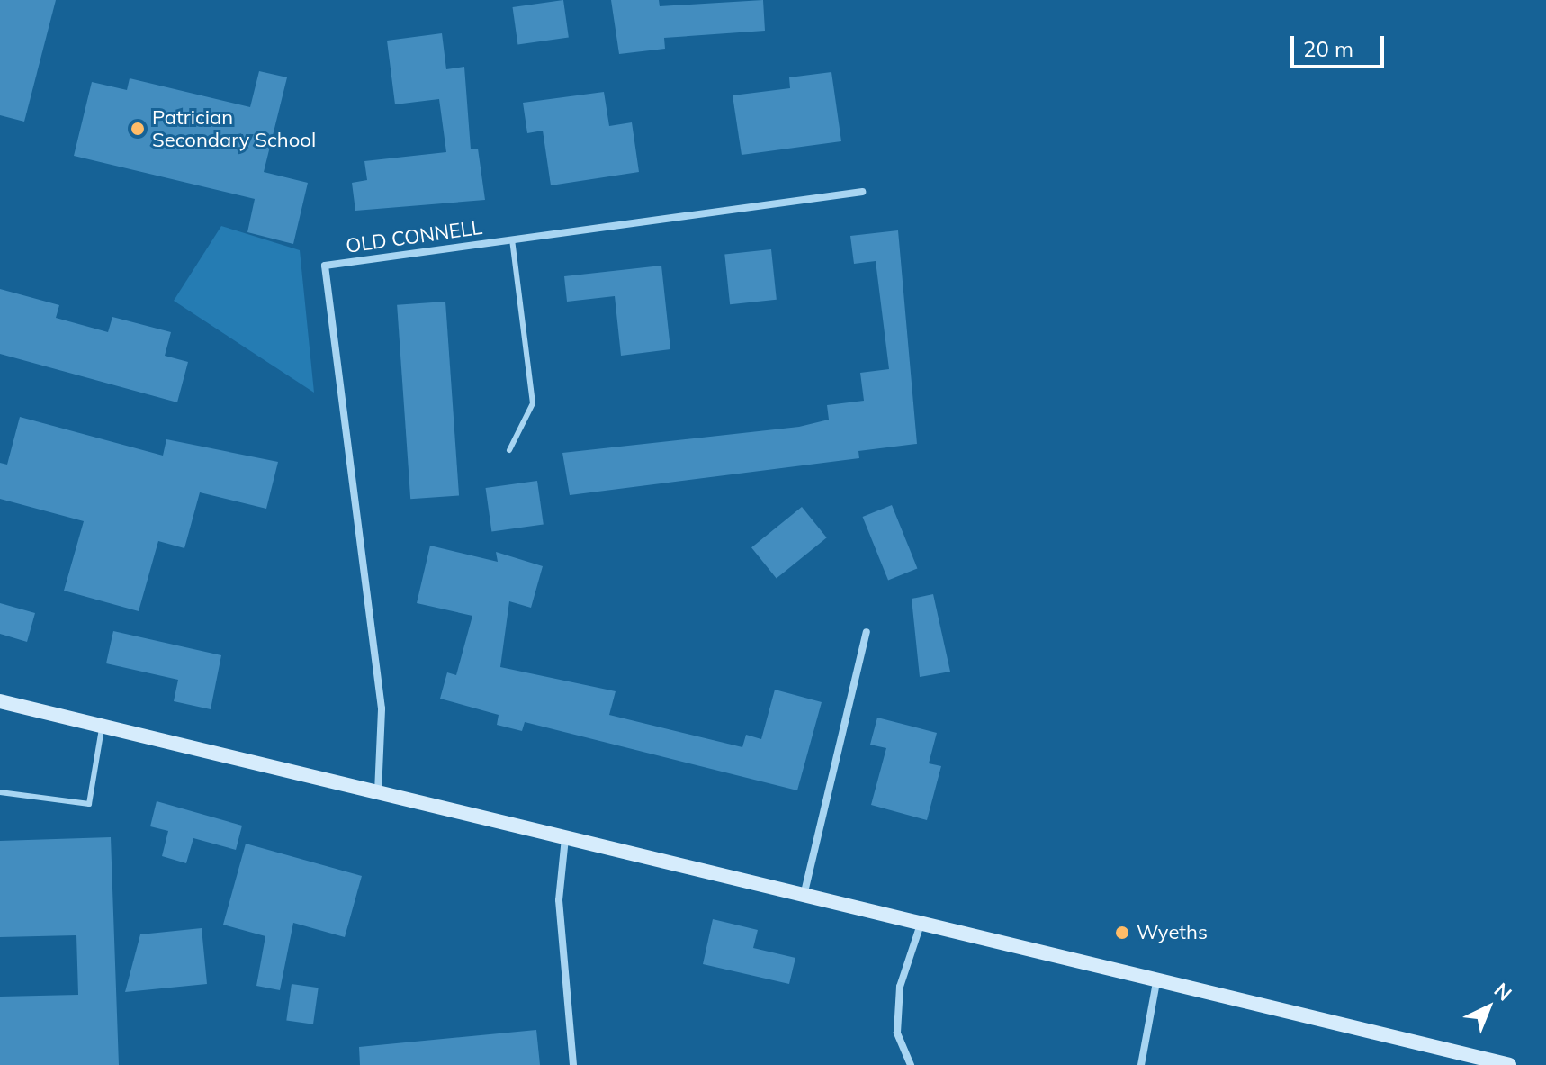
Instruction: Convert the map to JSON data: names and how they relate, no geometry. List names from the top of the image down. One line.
{"streets":{"street":["OLD CONNELL"]},"places":["Patrician Secondary School","Wyeths"],"scale_bar":"20 m","north":"top right"}
